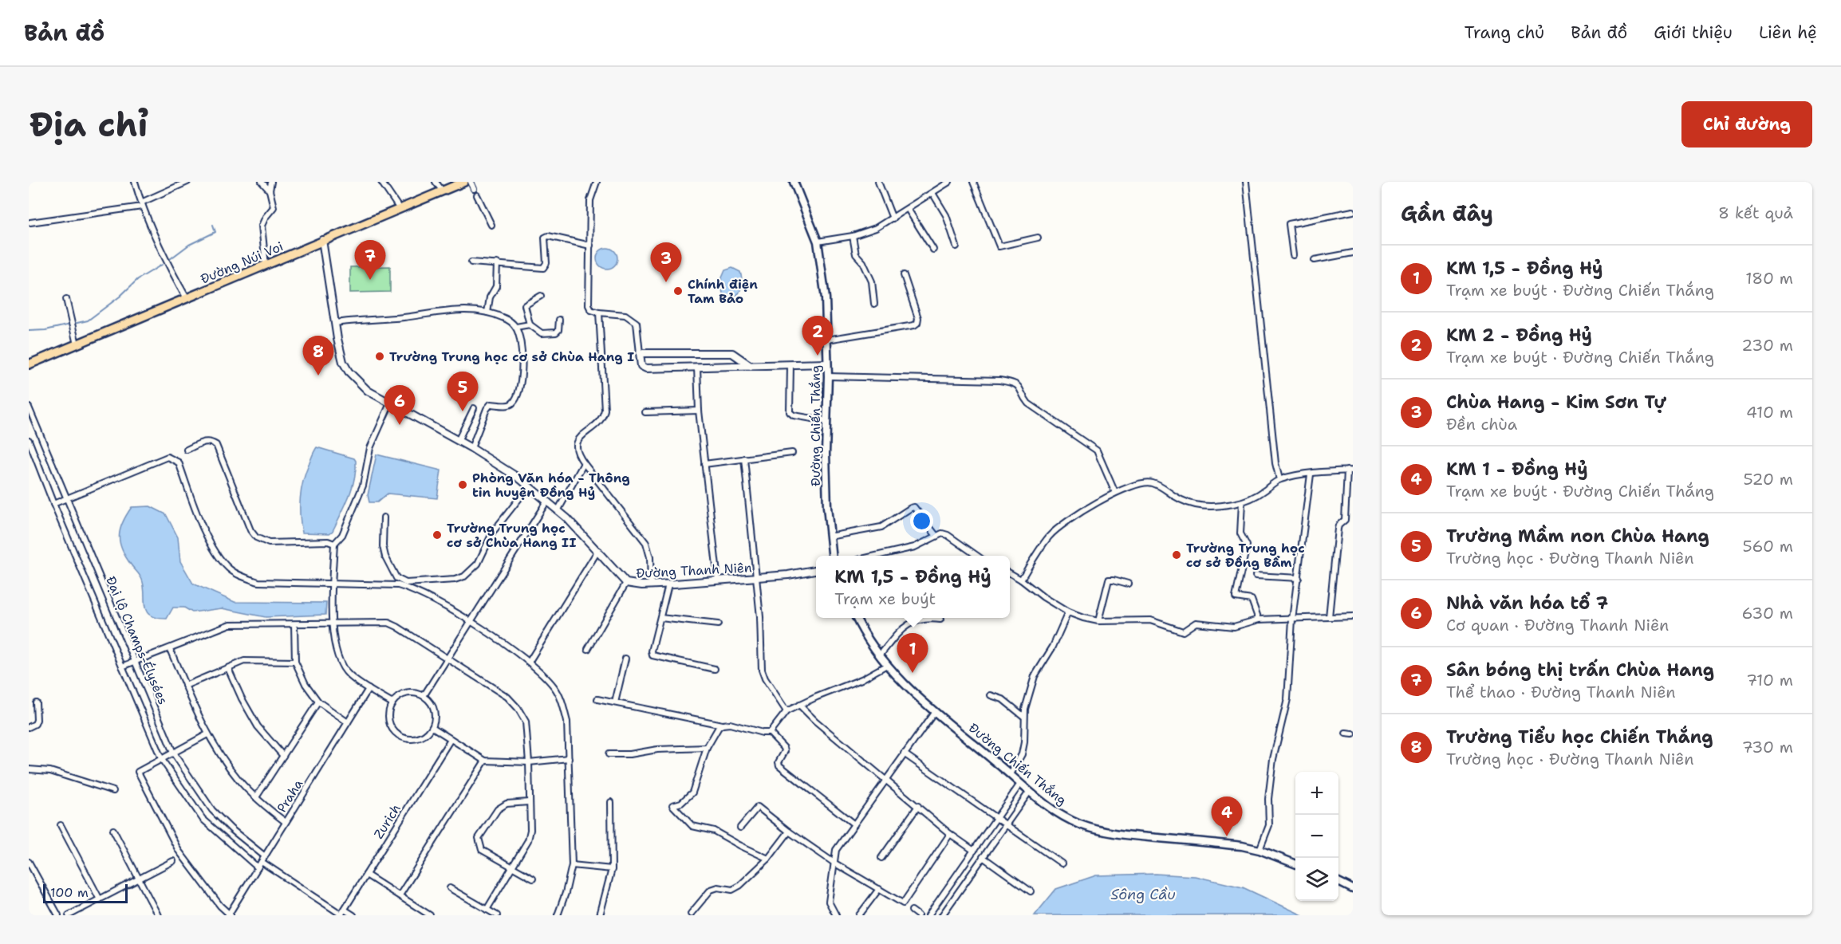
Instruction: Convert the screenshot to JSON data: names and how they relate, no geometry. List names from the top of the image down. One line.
{"streets":{"main road":["Đường Núi Voi","Đường Chiến Thắng"],"street":["Đường Thanh Niên","Đại lộ Champs-Élysées","Praha","Zurich"]},"crossings":[["Đường Núi Voi","Đường Thanh Niên"],["Đại lộ Champs-Élysées","Praha"]],"water":["Sông Cầu"],"places":["Chính điện Tam Bảo","Trường Trung học cơ sở Chùa Hang I","Phòng Văn hóa - Thông tin huyện Đồng Hỷ","Trường Trung học cơ sở Chùa Hang II","Trường Trung học cơ sở Đồng Bẩm"],"scale_bar":"100 m","page":{"header":"Bản đồ","nav":["Trang chủ","Bản đồ","Giới thiệu","Liên hệ"],"buttons":"Chỉ đường","title":"Địa chỉ","heading":["Gần đây","8 kết quả"],"pins":["7","3","2","8","5","6","1","4"],"list":[{"mark":"1","name":"KM 1,5 - Đồng Hỷ","note":"Trạm xe buýt · Đường Chiến Thắng","value":"180 m"},{"mark":"2","name":"KM 2 - Đồng Hỷ","note":"Trạm xe buýt · Đường Chiến Thắng","value":"230 m"},{"mark":"3","name":"Chùa Hang - Kim Sơn Tự","note":"Đền chùa","value":"410 m"},{"mark":"4","name":"KM 1 - Đồng Hỷ","note":"Trạm xe buýt · Đường Chiến Thắng","value":"520 m"},{"mark":"5","name":"Trường Mầm non Chùa Hang","note":"Trường học · Đường Thanh Niên","value":"560 m"},{"mark":"6","name":"Nhà văn hóa tổ 7","note":"Cơ quan · Đường Thanh Niên","value":"630 m"},{"mark":"7","name":"Sân bóng thị trấn Chùa Hang","note":"Thể thao · Đường Thanh Niên","value":"710 m"},{"mark":"8","name":"Trường Tiểu học Chiến Thắng","note":"Trường học · Đường Thanh Niên","value":"730 m"}],"popup":["KM 1,5 - Đồng Hỷ","Trạm xe buýt"],"map_buttons":["+","−"],"scale":"100 m"}}
